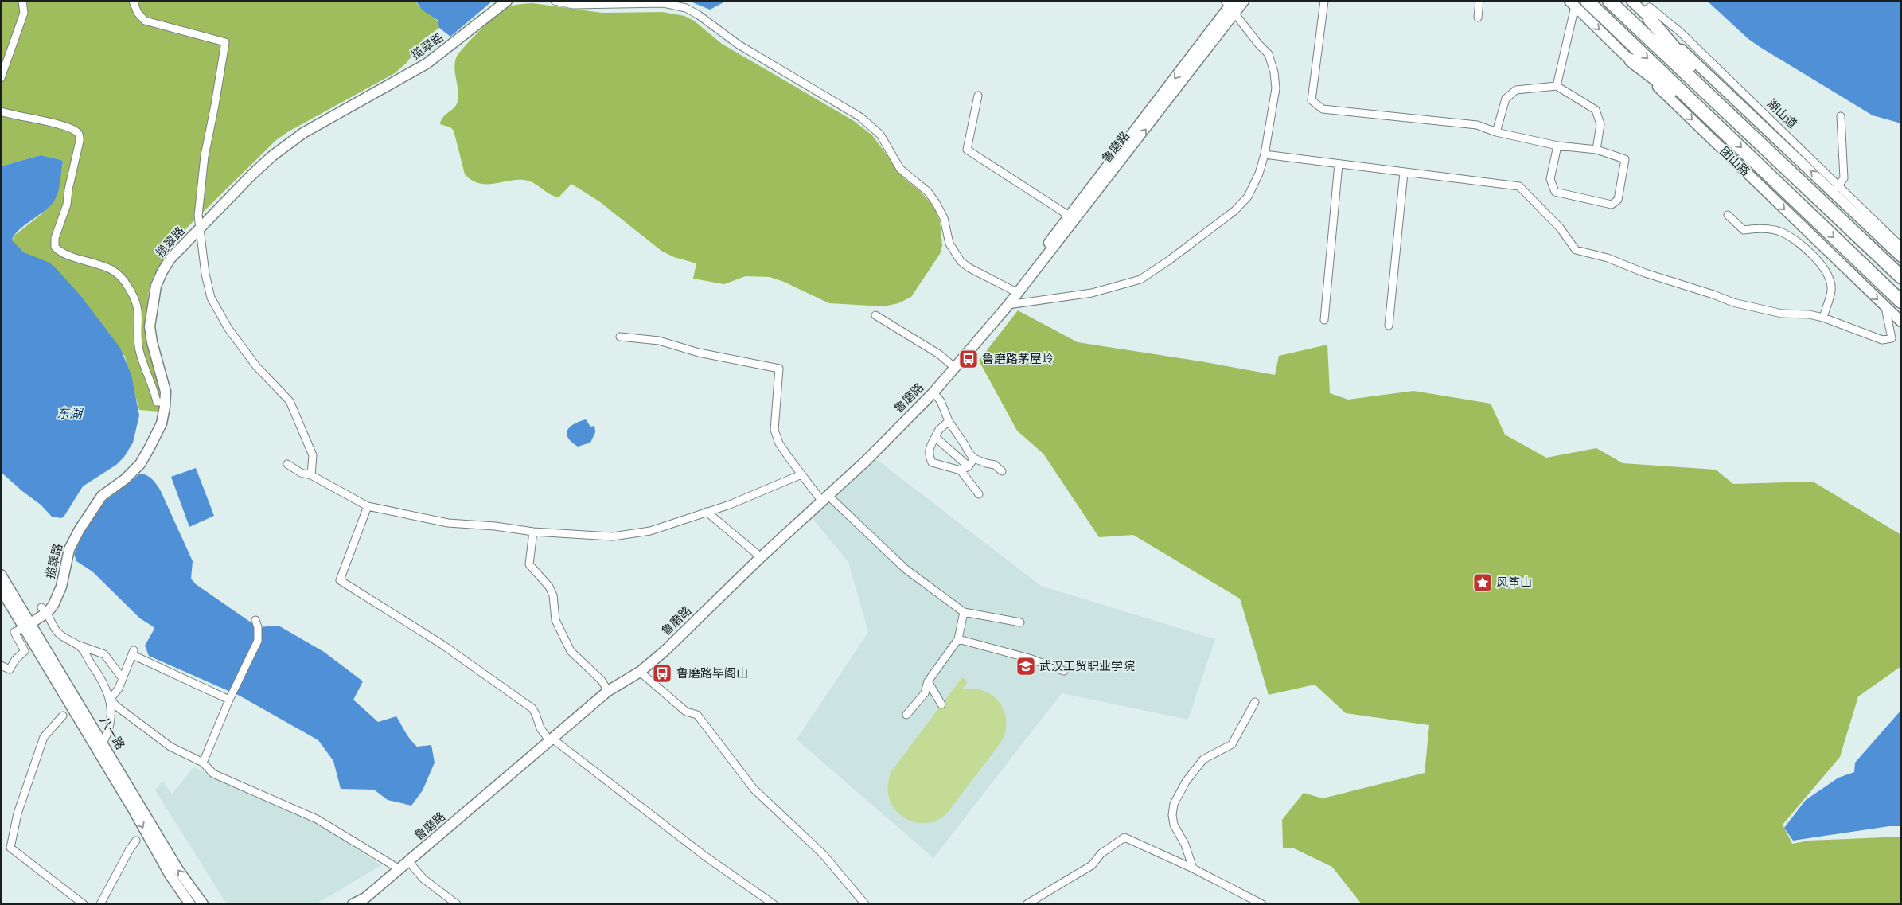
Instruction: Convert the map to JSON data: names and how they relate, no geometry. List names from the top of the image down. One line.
{"streets":{"highway":["团山路"],"street":["揽翠路","鲁磨路","八一路"]},"crossings":[["揽翠路","八一路"]],"water":["东湖"],"places":{"bus stop":["鲁磨路茅屋岭","鲁磨路毕阁山"],"place":["风筝山"],"school or university":["武汉工贸职业学院"]}}
